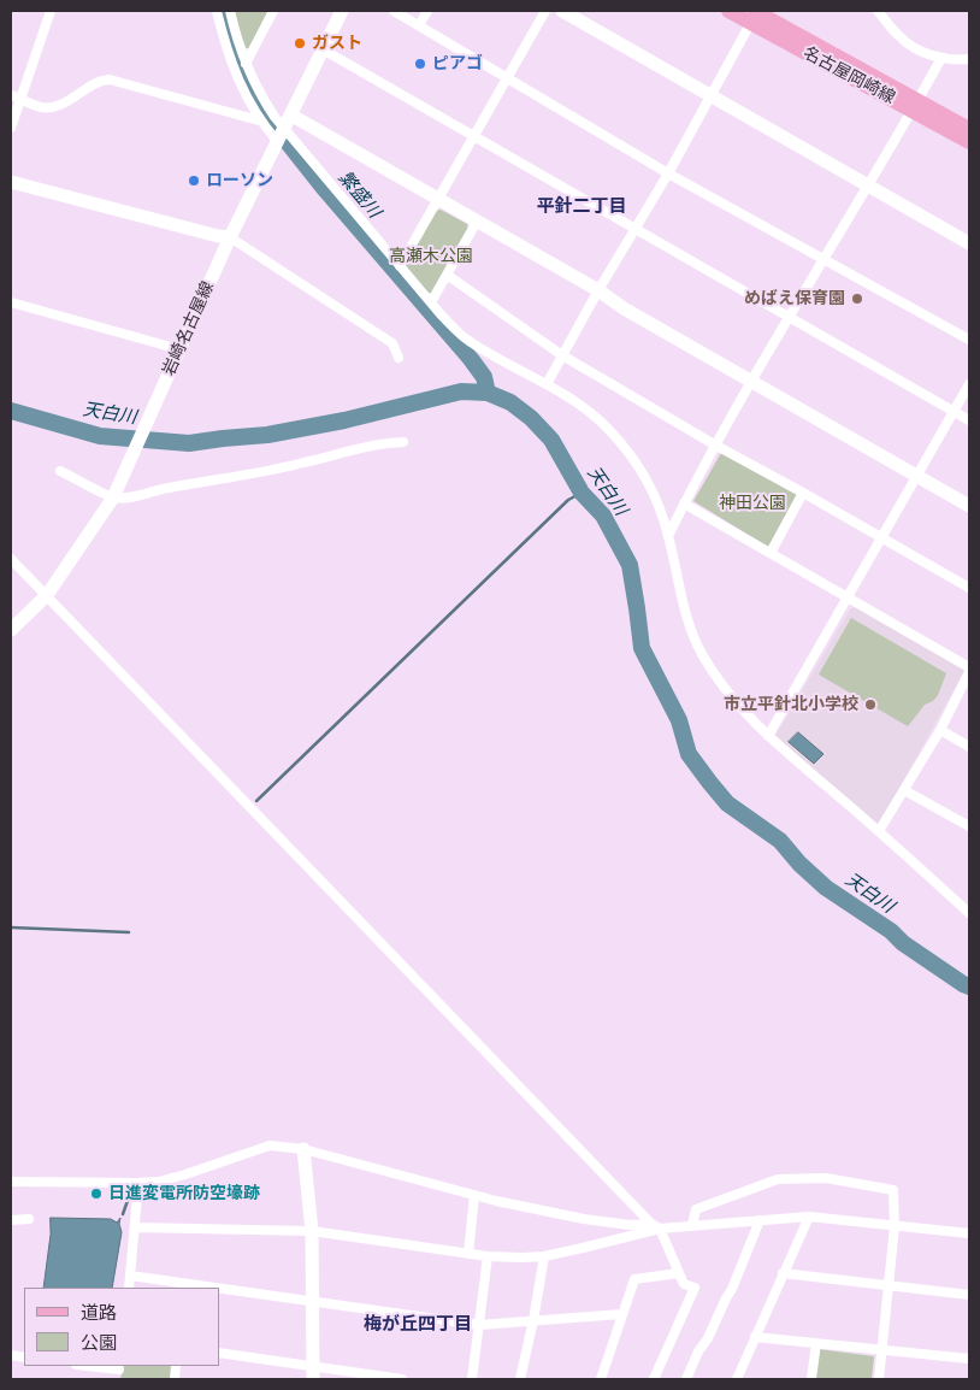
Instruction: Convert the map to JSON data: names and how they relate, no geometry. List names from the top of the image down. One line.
{"streets":{"main road":["名古屋岡崎線"],"street":["岩崎名古屋線"]},"districts":["平針二丁目","梅が丘四丁目"],"water":["繁盛川","天白川"],"parks":["高瀬木公園","神田公園"],"places":["ガスト","ピアゴ","ローソン","めばえ保育園","市立平針北小学校","日進変電所防空壕跡"],"legend":["道路","公園"]}
